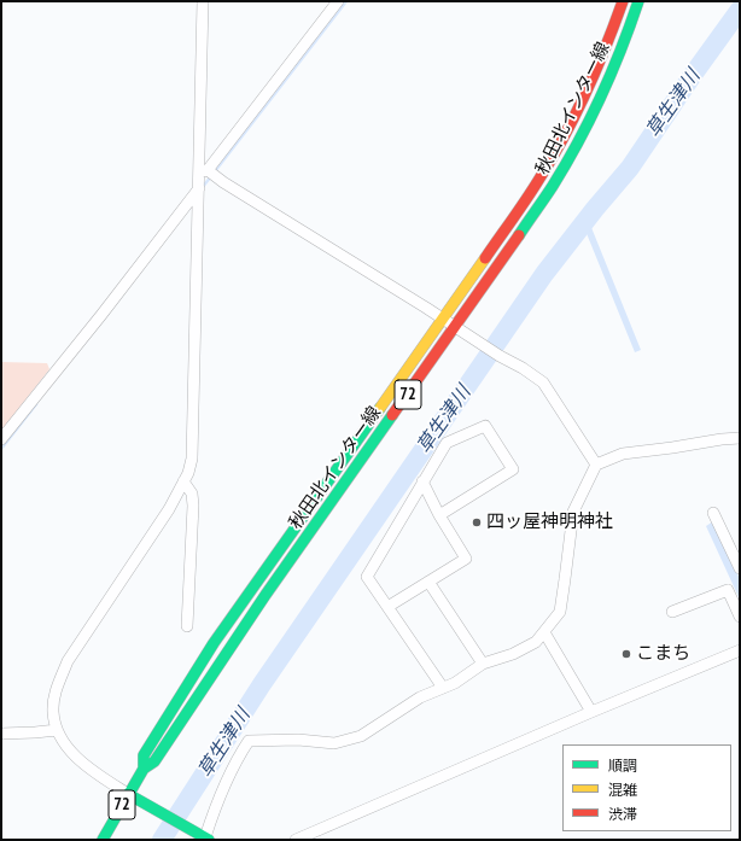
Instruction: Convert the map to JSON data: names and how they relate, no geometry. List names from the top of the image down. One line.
{"streets":{"main road":["秋田北インター線","72"]},"water":["草生津川"],"places":["四ッ屋神明神社","こまち"],"legend":["順調","混雑","渋滞"]}
